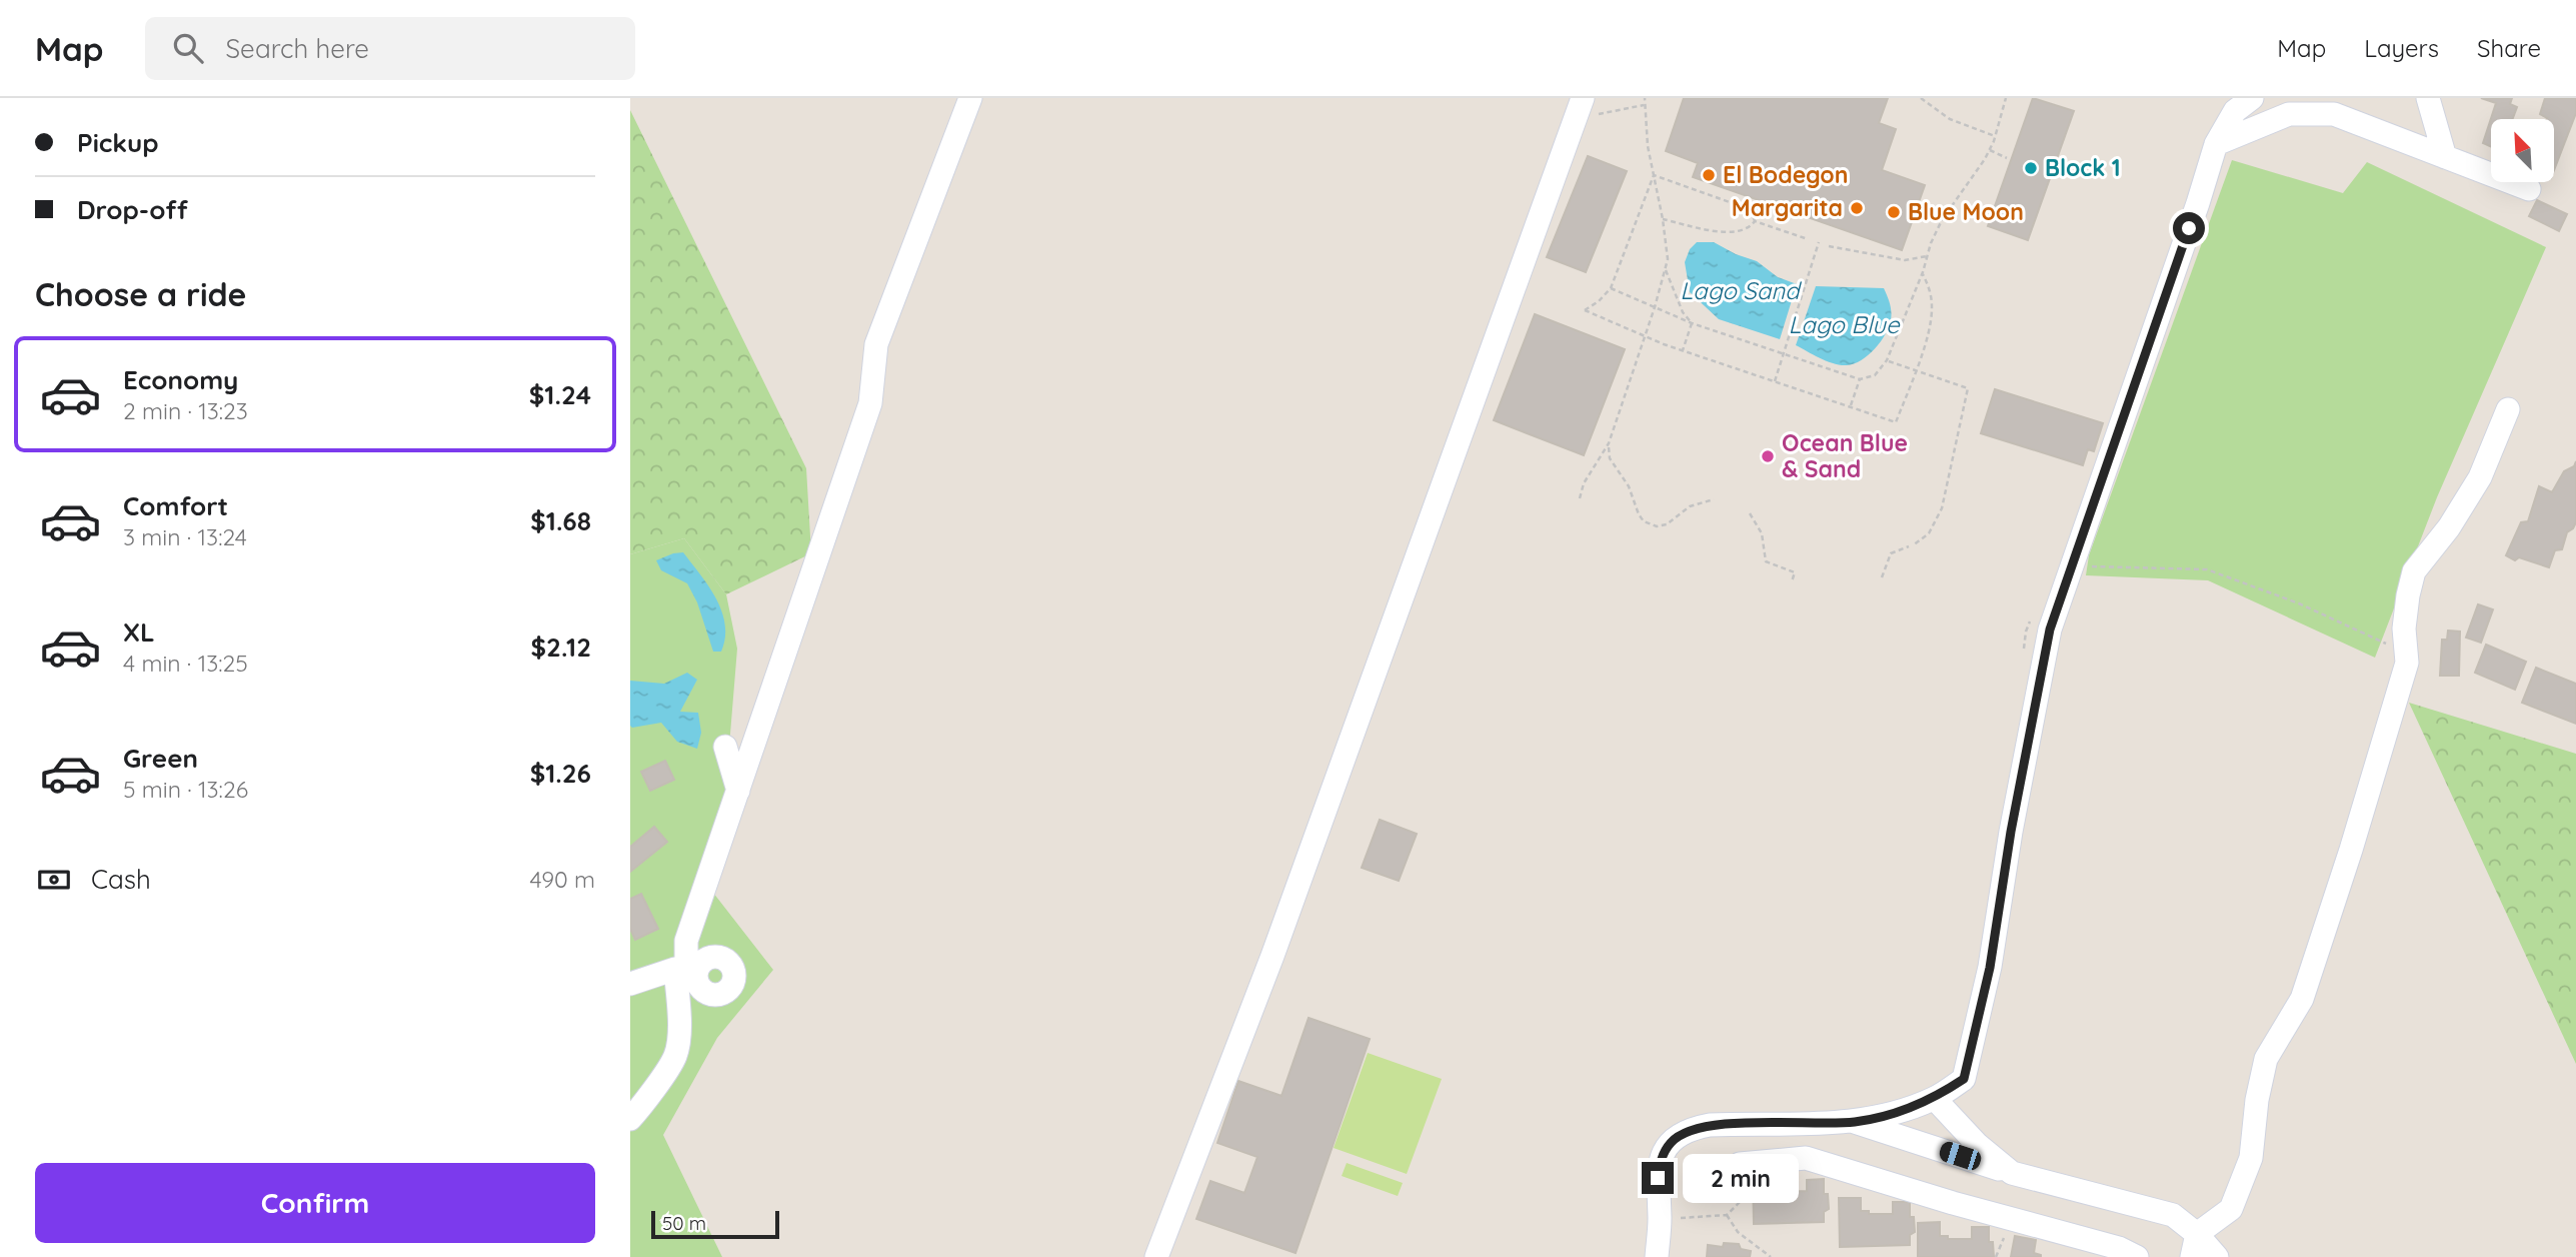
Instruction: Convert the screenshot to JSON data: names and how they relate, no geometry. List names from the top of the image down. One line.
{"water":["Lago Sand","Lago Blue"],"places":["Block 1","El Bodegon","Margarita","Blue Moon","Ocean Blue & Sand"],"scale_bar":"50 m","north":"top left","page":{"header":"Map","search":"Search here","nav":["Map","Layers","Share"],"banner":["Pickup","Drop-off"],"heading":"Choose a ride","list":[{"name":"Economy","note":"2 min · 13:23","value":"$1.24"},{"name":"Comfort","note":"3 min · 13:24","value":"$1.68"},{"name":"XL","note":"4 min · 13:25","value":"$2.12"},{"name":"Green","note":"5 min · 13:26","value":"$1.26"}],"pay":["Cash","490 m"],"buttons":"Confirm","bubble":"2 min","scale":"50 m"}}
